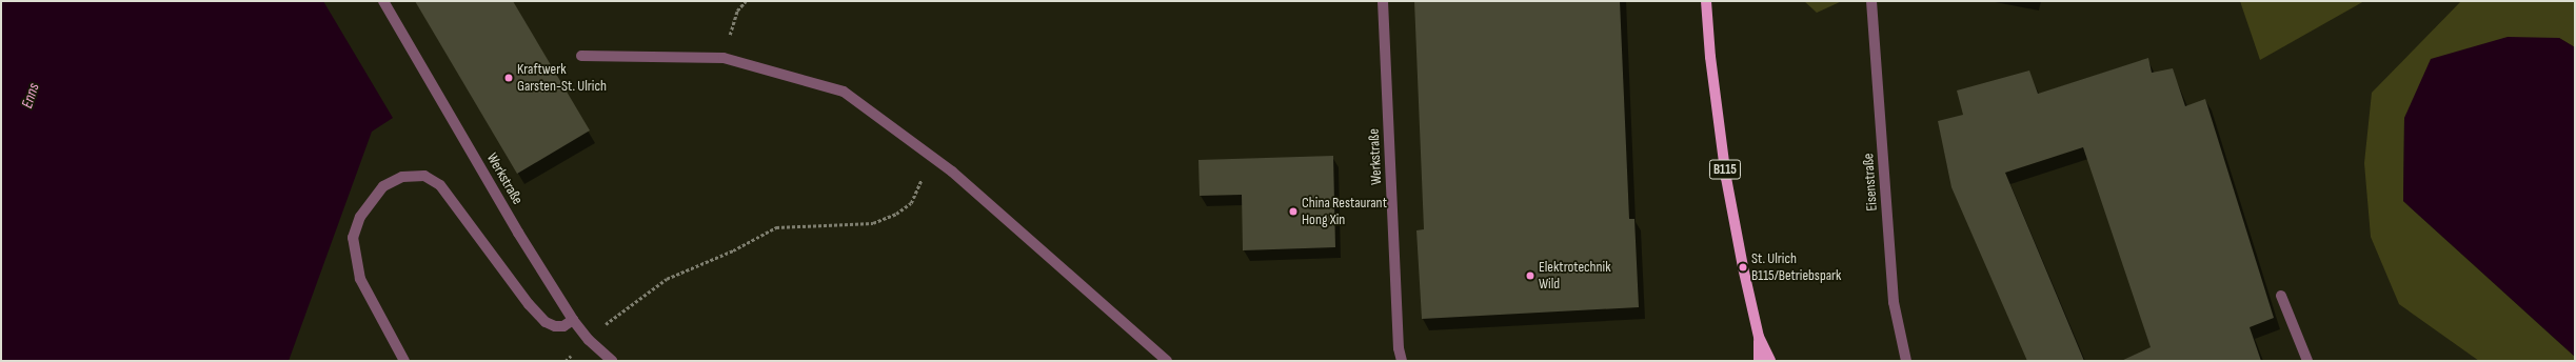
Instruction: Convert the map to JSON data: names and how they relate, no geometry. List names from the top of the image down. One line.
{"streets":{"main road":["B115"],"street":["Werkstraße","Eisenstraße"]},"water":["Enns"],"places":["Kraftwerk Garsten-St. Ulrich","China Restaurant Hong Xin","St. Ulrich B115/Betriebspark","Elektrotechnik Wild"]}
